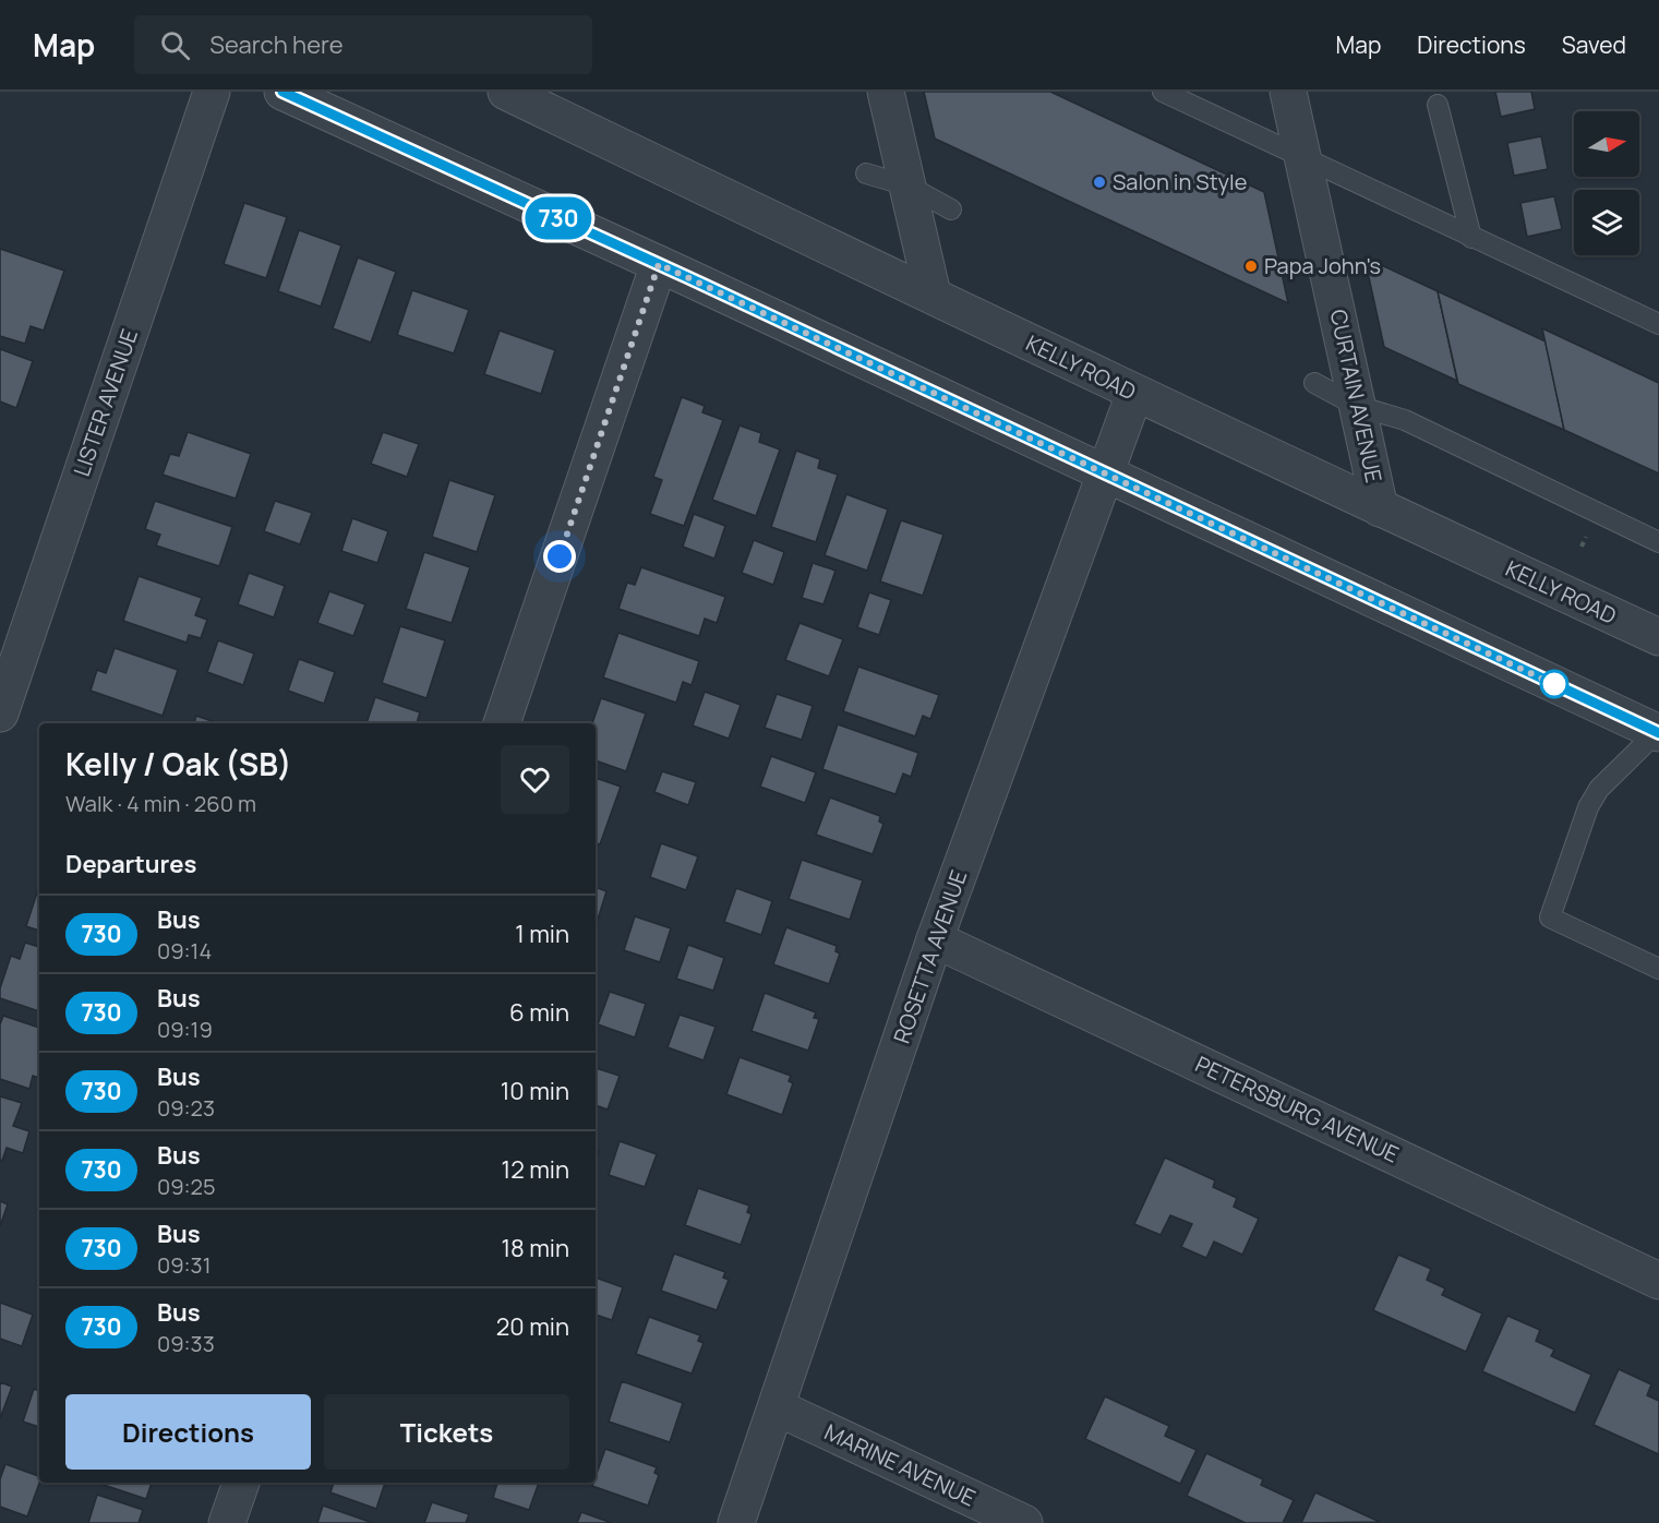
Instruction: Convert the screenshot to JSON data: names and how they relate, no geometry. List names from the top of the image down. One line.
{"streets":{"street":["KELLY ROAD","CURTAIN AVENUE","LISTER AVENUE","ROSETTA AVENUE","PETERSBURG AVENUE","MARINE AVENUE"]},"crossings":[["KELLY ROAD","CURTAIN AVENUE"],["KELLY ROAD","ROSETTA AVENUE"],["ROSETTA AVENUE","PETERSBURG AVENUE"],["ROSETTA AVENUE","MARINE AVENUE"]],"places":["Salon in Style","Papa John's"],"lines":["bus line 730"],"north":"right","page":{"header":"Map","search":"Search here","nav":["Map","Directions","Saved"],"on_map":"730","heading":[["Kelly / Oak (SB)","Walk · 4 min · 260 m"],"Departures"],"list":[{"mark":"730","name":"Bus","note":"09:14","value":"1 min"},{"mark":"730","name":"Bus","note":"09:19","value":"6 min"},{"mark":"730","name":"Bus","note":"09:23","value":"10 min"},{"mark":"730","name":"Bus","note":"09:25","value":"12 min"},{"mark":"730","name":"Bus","note":"09:31","value":"18 min"},{"mark":"730","name":"Bus","note":"09:33","value":"20 min"}],"buttons":["Directions","Tickets"]}}
